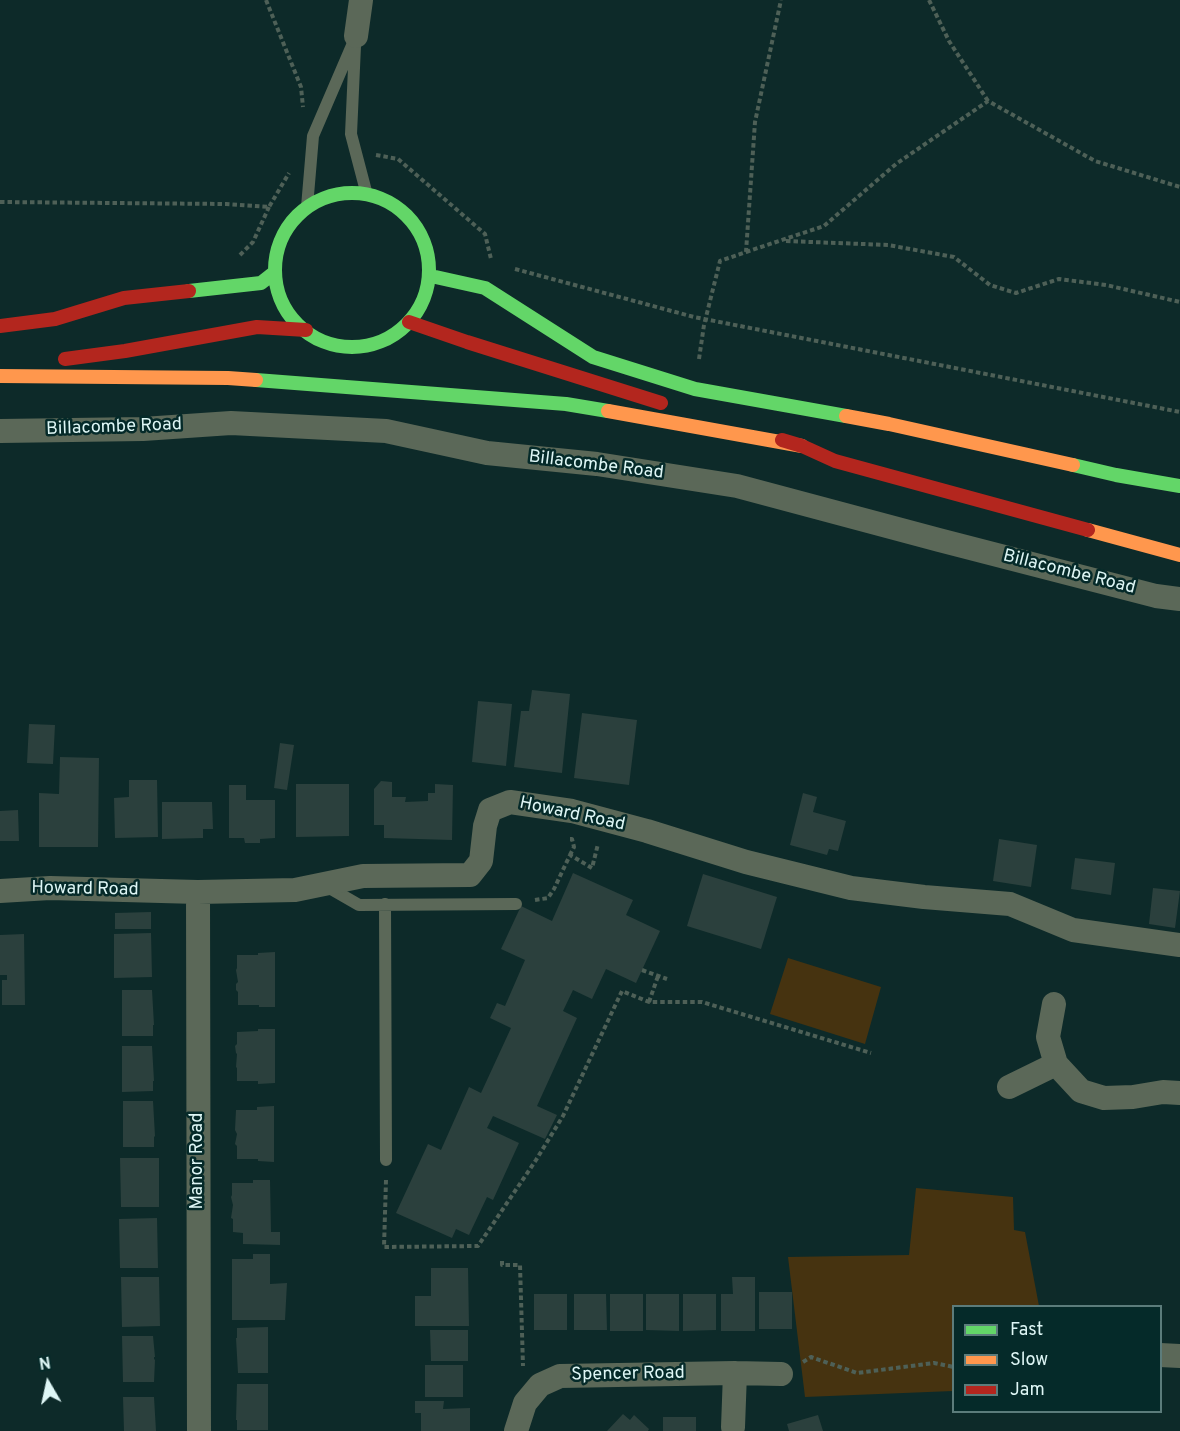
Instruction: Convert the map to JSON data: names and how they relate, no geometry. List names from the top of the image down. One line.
{"streets":{"street":["Billacombe Road","Howard Road","Manor Road","Spencer Road"]},"crossings":[["Howard Road","Manor Road"]],"legend":["Fast","Slow","Jam"],"north":"top"}
